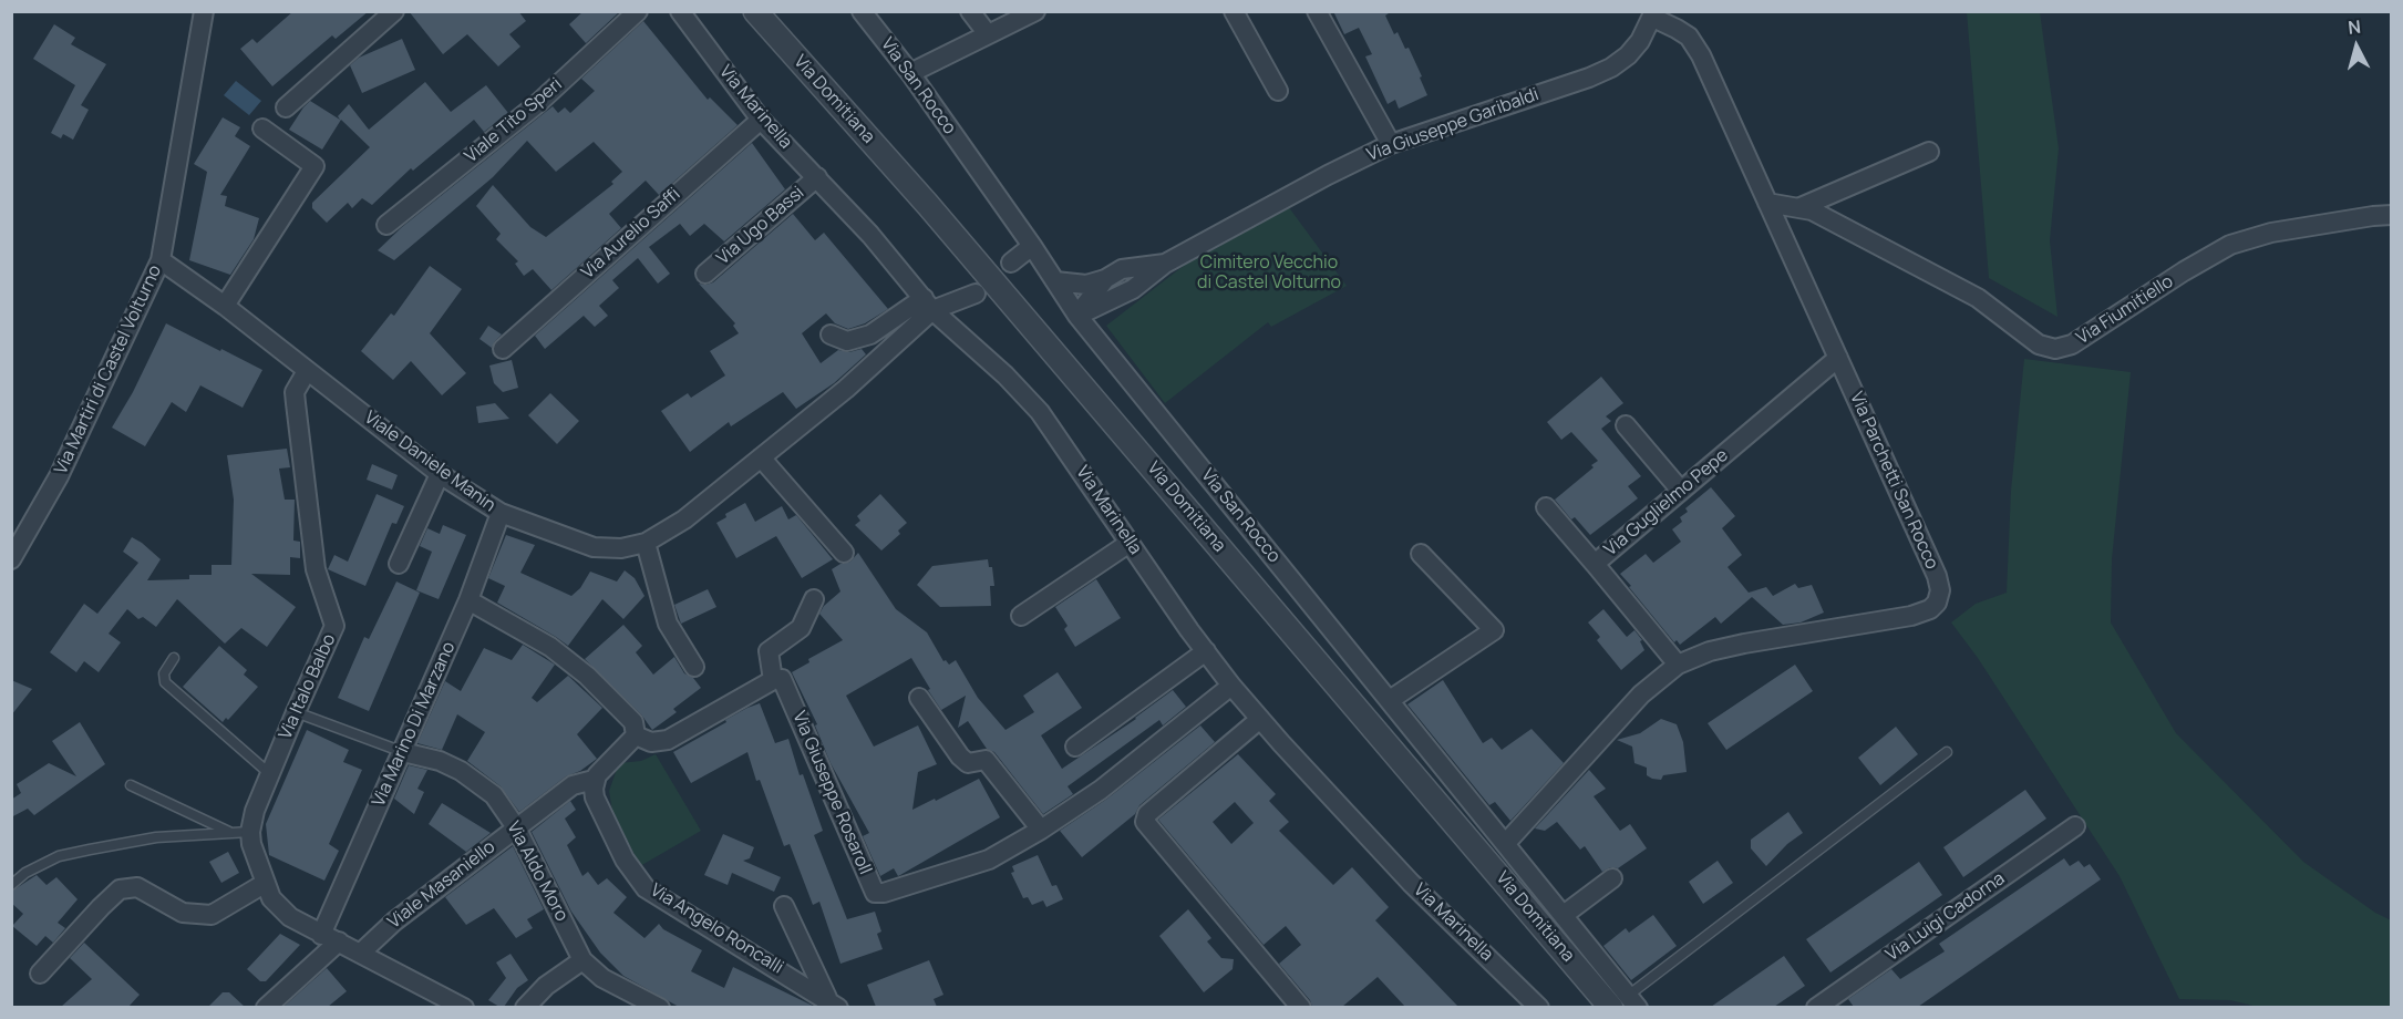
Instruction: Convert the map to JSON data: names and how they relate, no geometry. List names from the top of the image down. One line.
{"streets":{"street":["Via San Rocco","Via Domitiana","Via Marinella","Viale Tito Speri","Via Giuseppe Garibaldi","Via Ugo Bassi","Via Aurelio Saffi","Via Fiumitiello","Via Martiri di Castel Volturno","Viale Daniele Manin","Via Parchetti San Rocco","Via Guglielmo Pepe","Via Italo Balbo","Via Marino Di Marzano","Via Giuseppe Rosaroll","Via Aldo Moro","Viale Masaniello","Via Luigi Cadorna","Via Angelo Roncalli"]},"crossings":[["Via San Rocco","Via Domitiana"],["Via San Rocco","Via Giuseppe Garibaldi"],["Via San Rocco","Via Parchetti San Rocco"],["Via Marinella","Via Ugo Bassi"],["Via Marinella","Via Aurelio Saffi"],["Via Marinella","Viale Daniele Manin"],["Via Marinella","Via Giuseppe Rosaroll"],["Via Giuseppe Garibaldi","Via Parchetti San Rocco"],["Via Fiumitiello","Via Parchetti San Rocco"],["Via Martiri di Castel Volturno","Viale Daniele Manin"],["Viale Daniele Manin","Via Italo Balbo"],["Viale Daniele Manin","Via Marino Di Marzano"],["Via Parchetti San Rocco","Via Guglielmo Pepe"],["Via Italo Balbo","Via Marino Di Marzano"],["Via Italo Balbo","Viale Masaniello"],["Via Marino Di Marzano","Via Aldo Moro"],["Via Aldo Moro","Viale Masaniello"],["Viale Masaniello","Via Angelo Roncalli"]],"parks":["Cimitero Vecchio di Castel Volturno"],"north":"top"}
